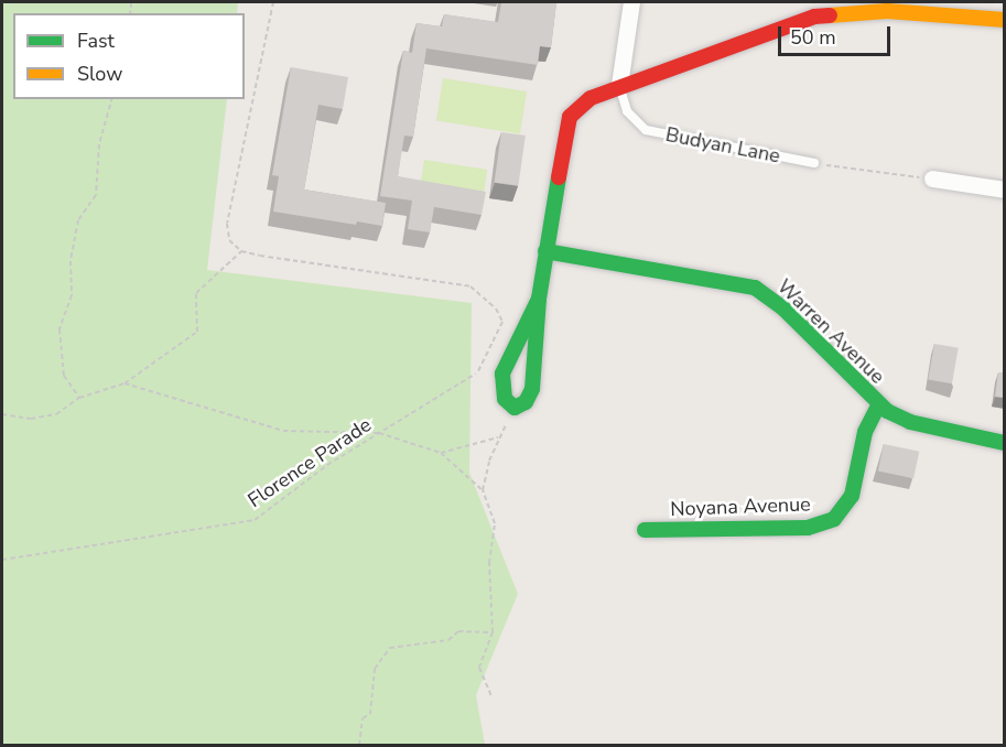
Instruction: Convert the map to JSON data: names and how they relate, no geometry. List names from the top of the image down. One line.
{"streets":{"street":["Warren Avenue","Noyana Avenue"],"lane":["Budyan Lane"],"path":["Florence Parade"]},"crossings":[["Warren Avenue","Noyana Avenue"]],"legend":["Fast","Slow"],"scale_bar":"50 m"}
